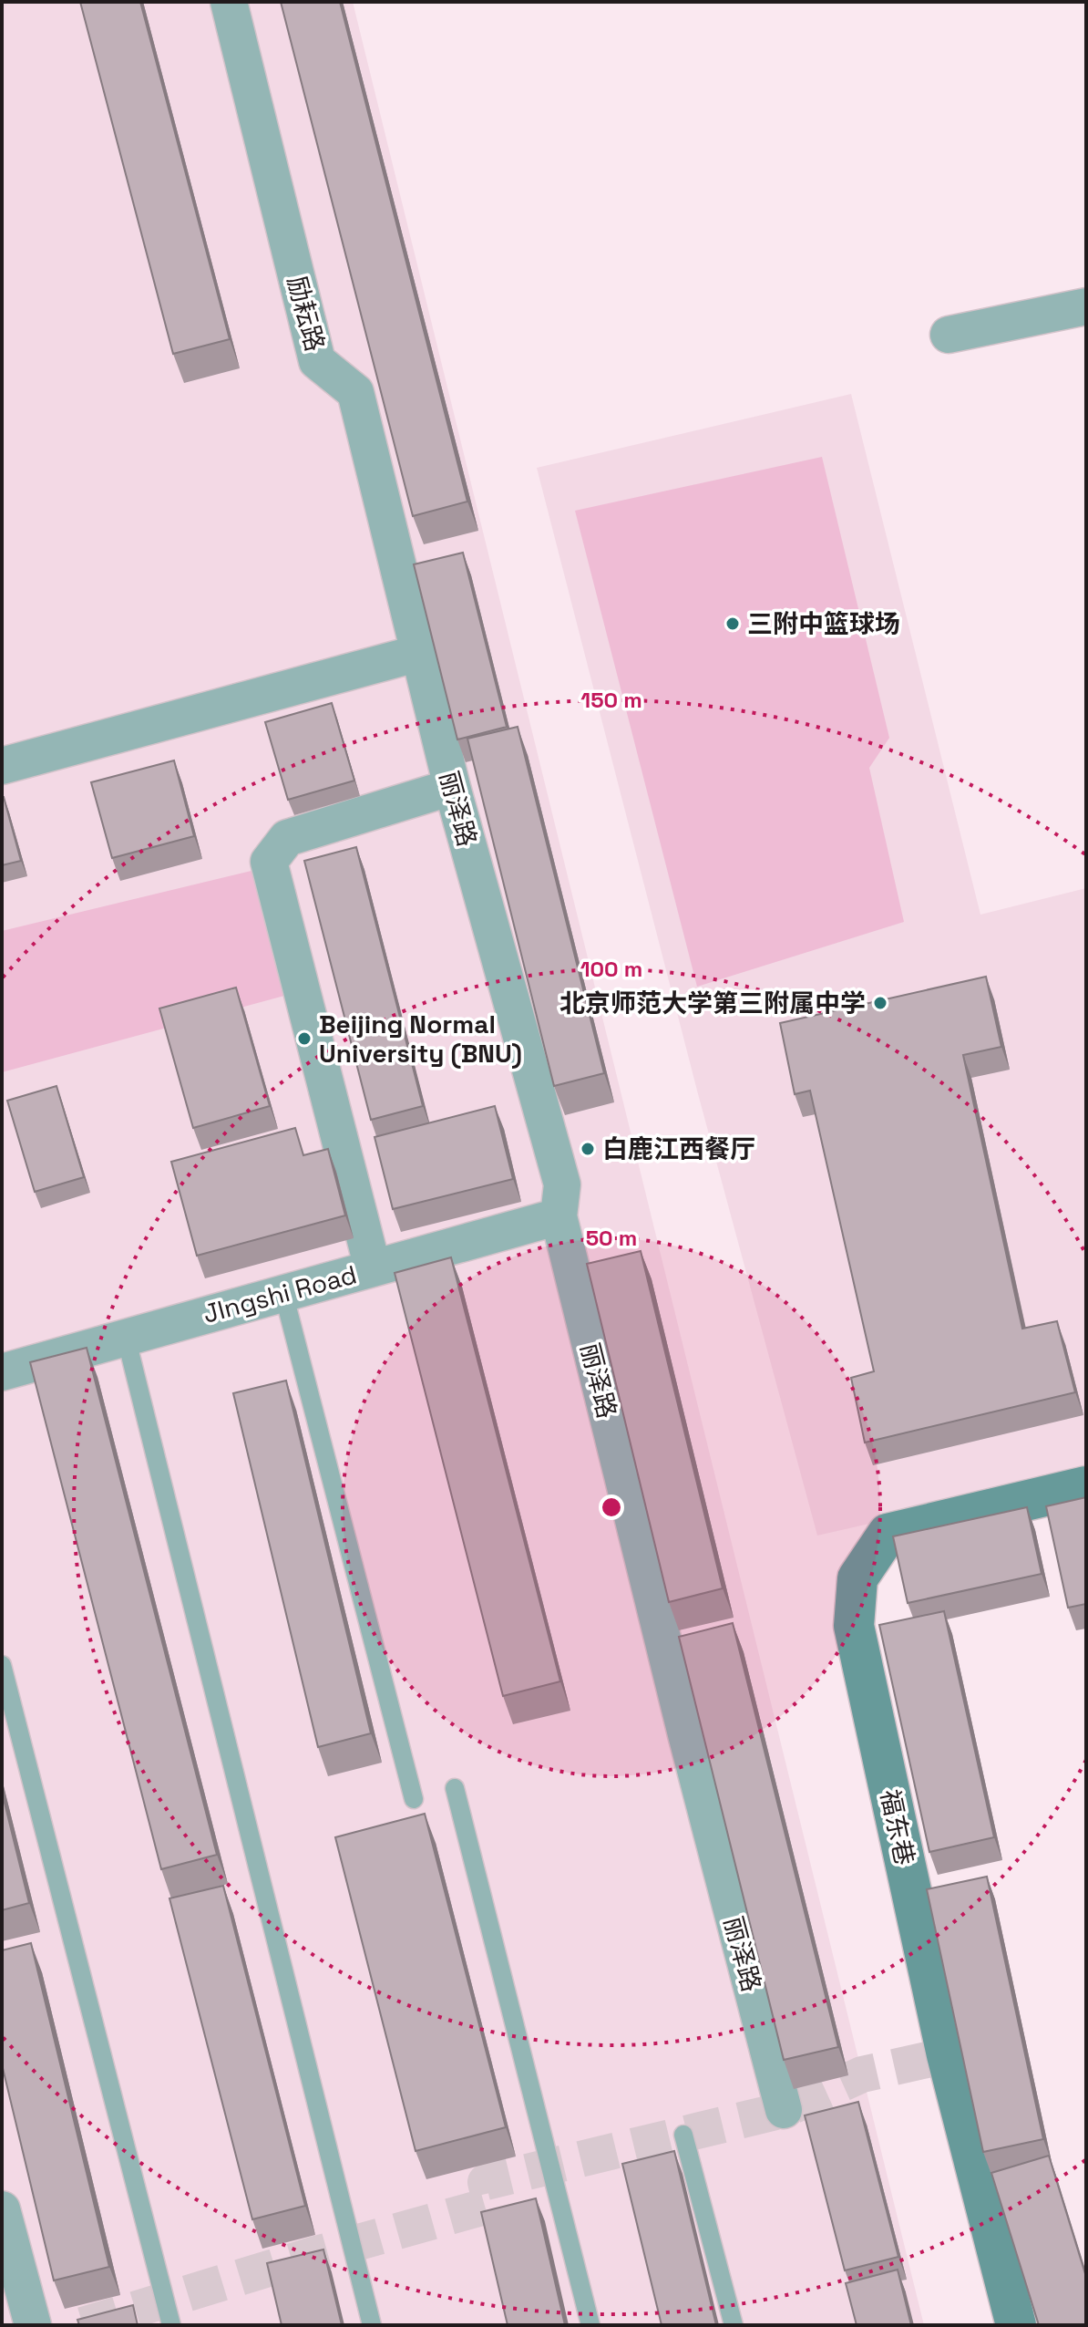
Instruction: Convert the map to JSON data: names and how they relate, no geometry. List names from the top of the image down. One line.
{"streets":{"street":["励耘路","丽泽路","JIngshi Road","福东巷"]},"crossings":[["励耘路","丽泽路"],["丽泽路","JIngshi Road"]],"places":["三附中篮球场","北京师范大学第三附属中学","Beijing Normal University (BNU)","白鹿江西餐厅"],"rings":["150 m","100 m","50 m"]}
